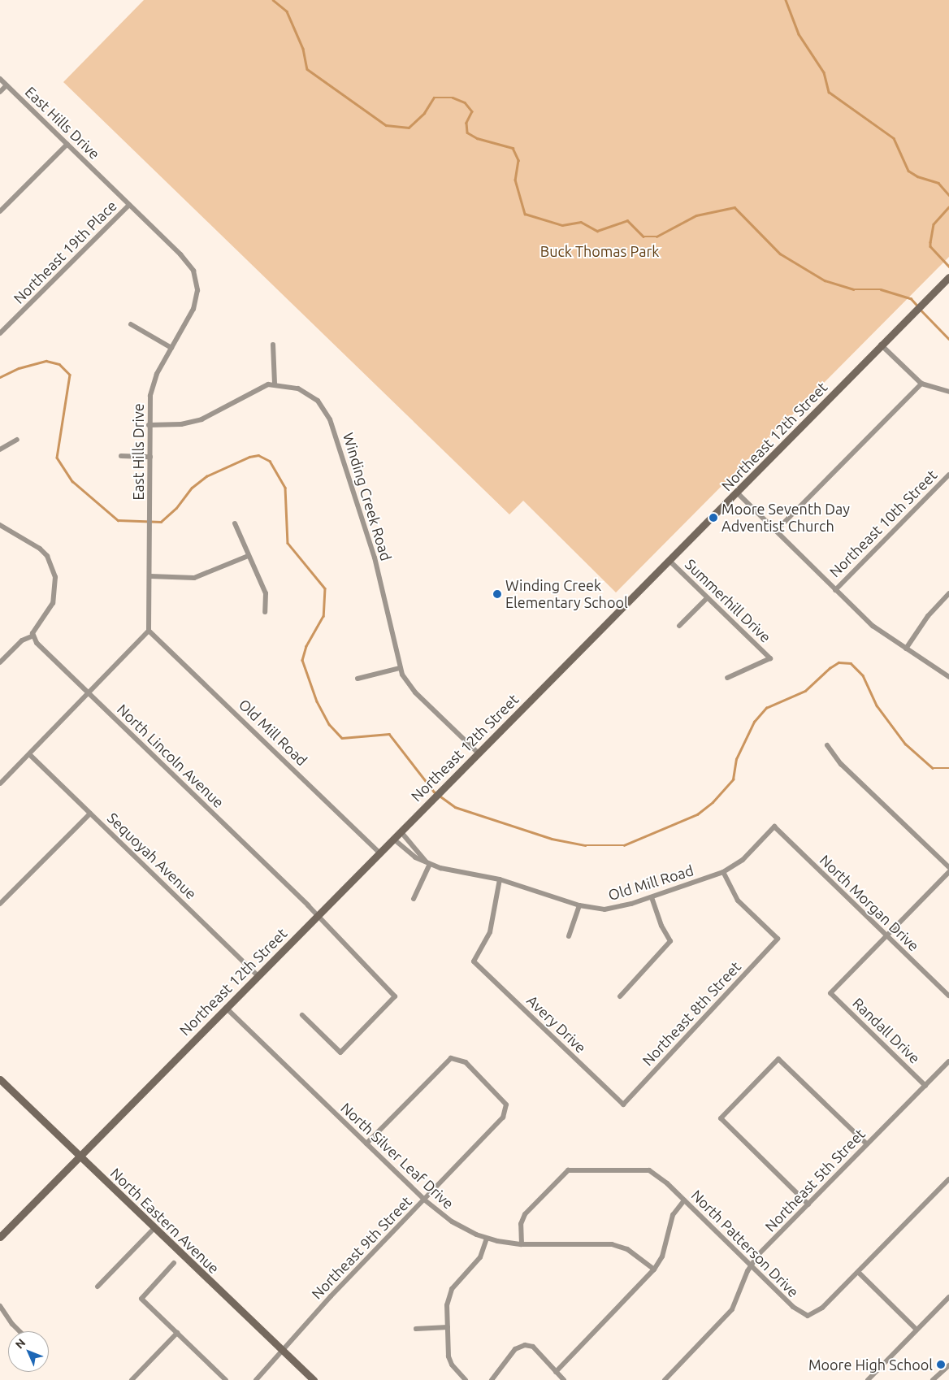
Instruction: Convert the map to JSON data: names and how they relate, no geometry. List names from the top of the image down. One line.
{"streets":{"street":["East Hills Drive","Northeast 19th Place","Northeast 12th Street","Winding Creek Road","Northeast 10th Street","Summerhill Drive","Old Mill Road","North Lincoln Avenue","Sequoyah Avenue","North Morgan Drive","Northeast 8th Street","Avery Drive","Randall Drive","North Silver Leaf Drive","Northeast 5th Street","North Eastern Avenue","North Patterson Drive","Northeast 9th Street"]},"crossings":[["East Hills Drive","Northeast 19th Place"],["East Hills Drive","Winding Creek Road"],["East Hills Drive","Old Mill Road"],["Northeast 12th Street","Winding Creek Road"],["Northeast 12th Street","Summerhill Drive"],["Northeast 12th Street","Old Mill Road"],["Northeast 12th Street","North Lincoln Avenue"],["Northeast 12th Street","Sequoyah Avenue"],["Northeast 12th Street","North Silver Leaf Drive"],["Northeast 12th Street","North Eastern Avenue"],["Old Mill Road","North Morgan Drive"],["Old Mill Road","Northeast 8th Street"],["Old Mill Road","Avery Drive"],["North Morgan Drive","Randall Drive"],["Northeast 8th Street","Avery Drive"],["Randall Drive","Northeast 5th Street"],["North Silver Leaf Drive","North Patterson Drive"],["North Silver Leaf Drive","Northeast 9th Street"],["Northeast 5th Street","North Patterson Drive"],["North Eastern Avenue","Northeast 9th Street"]],"parks":["Buck Thomas Park"],"places":["Moore Seventh Day Adventist Church","Winding Creek Elementary School","Moore High School"],"north":"top left"}
